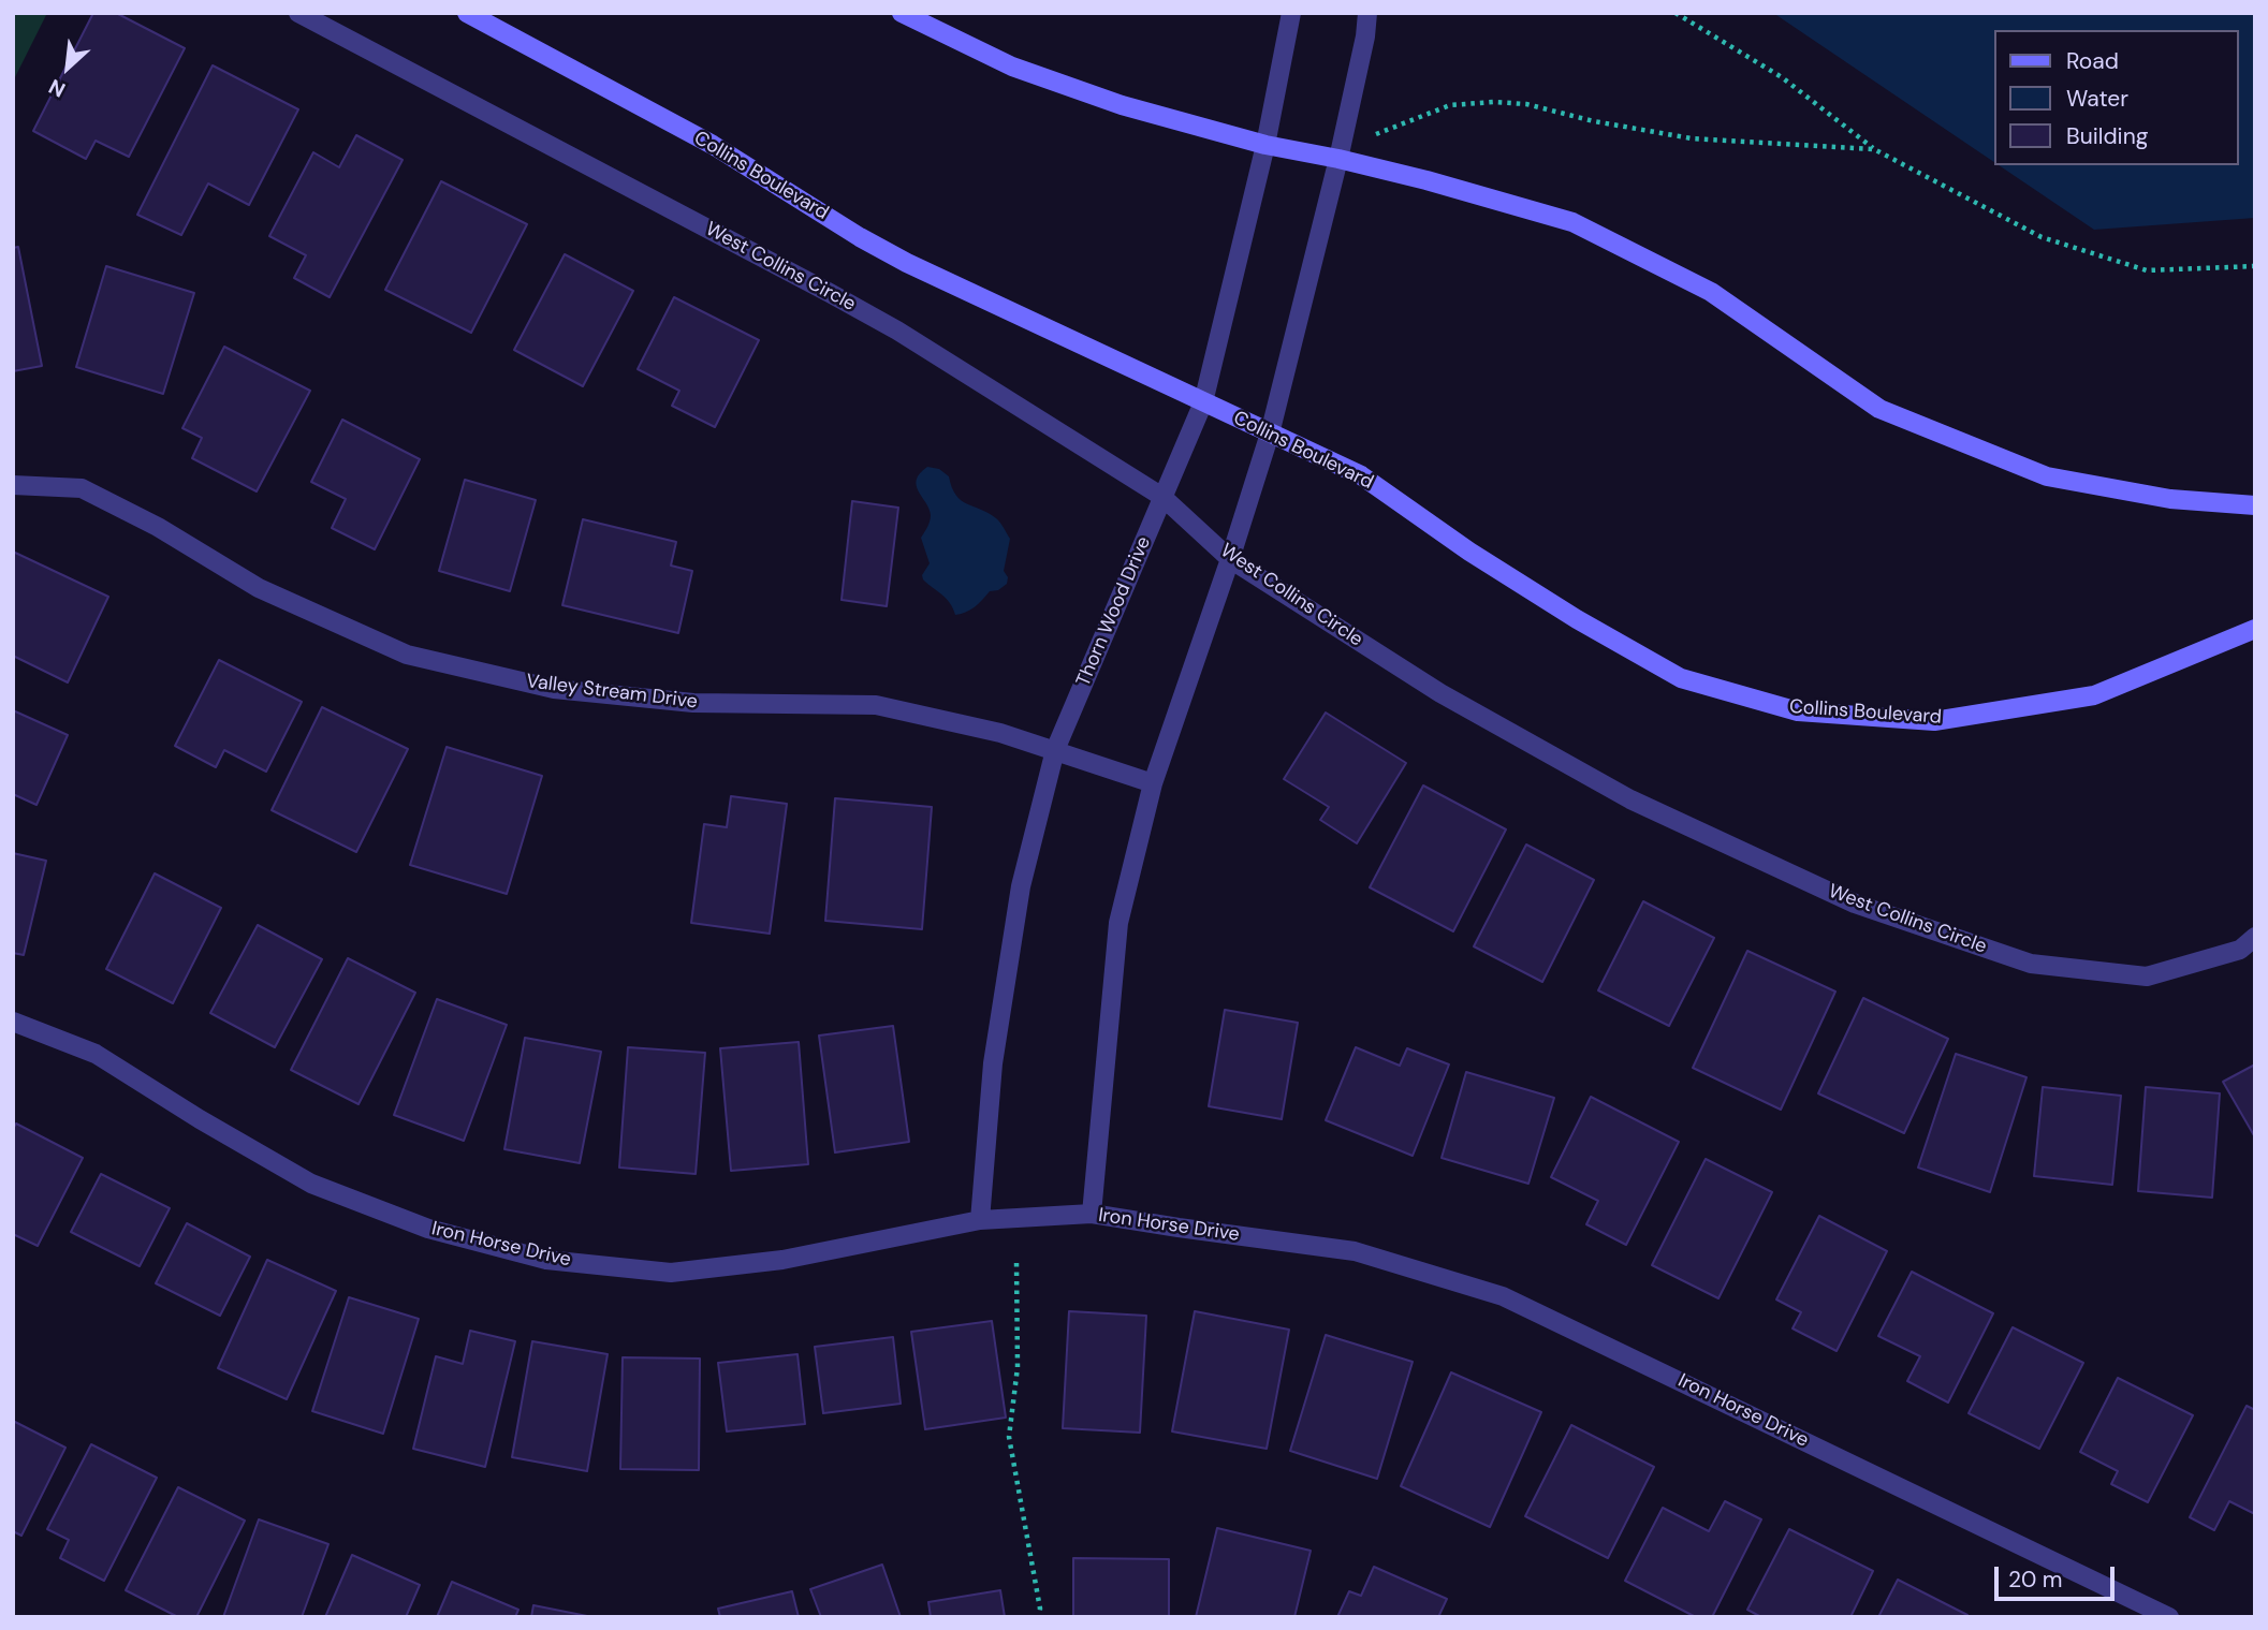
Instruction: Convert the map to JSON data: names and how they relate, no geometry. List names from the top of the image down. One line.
{"streets":{"street":["Collins Boulevard","West Collins Circle","Thorn Wood Drive","Valley Stream Drive","Iron Horse Drive"]},"crossings":[["Collins Boulevard","Thorn Wood Drive"],["West Collins Circle","Thorn Wood Drive"],["Thorn Wood Drive","Valley Stream Drive"],["Thorn Wood Drive","Iron Horse Drive"]],"legend":["Road","Water","Building"],"scale_bar":"20 m","north":"bottom left"}
